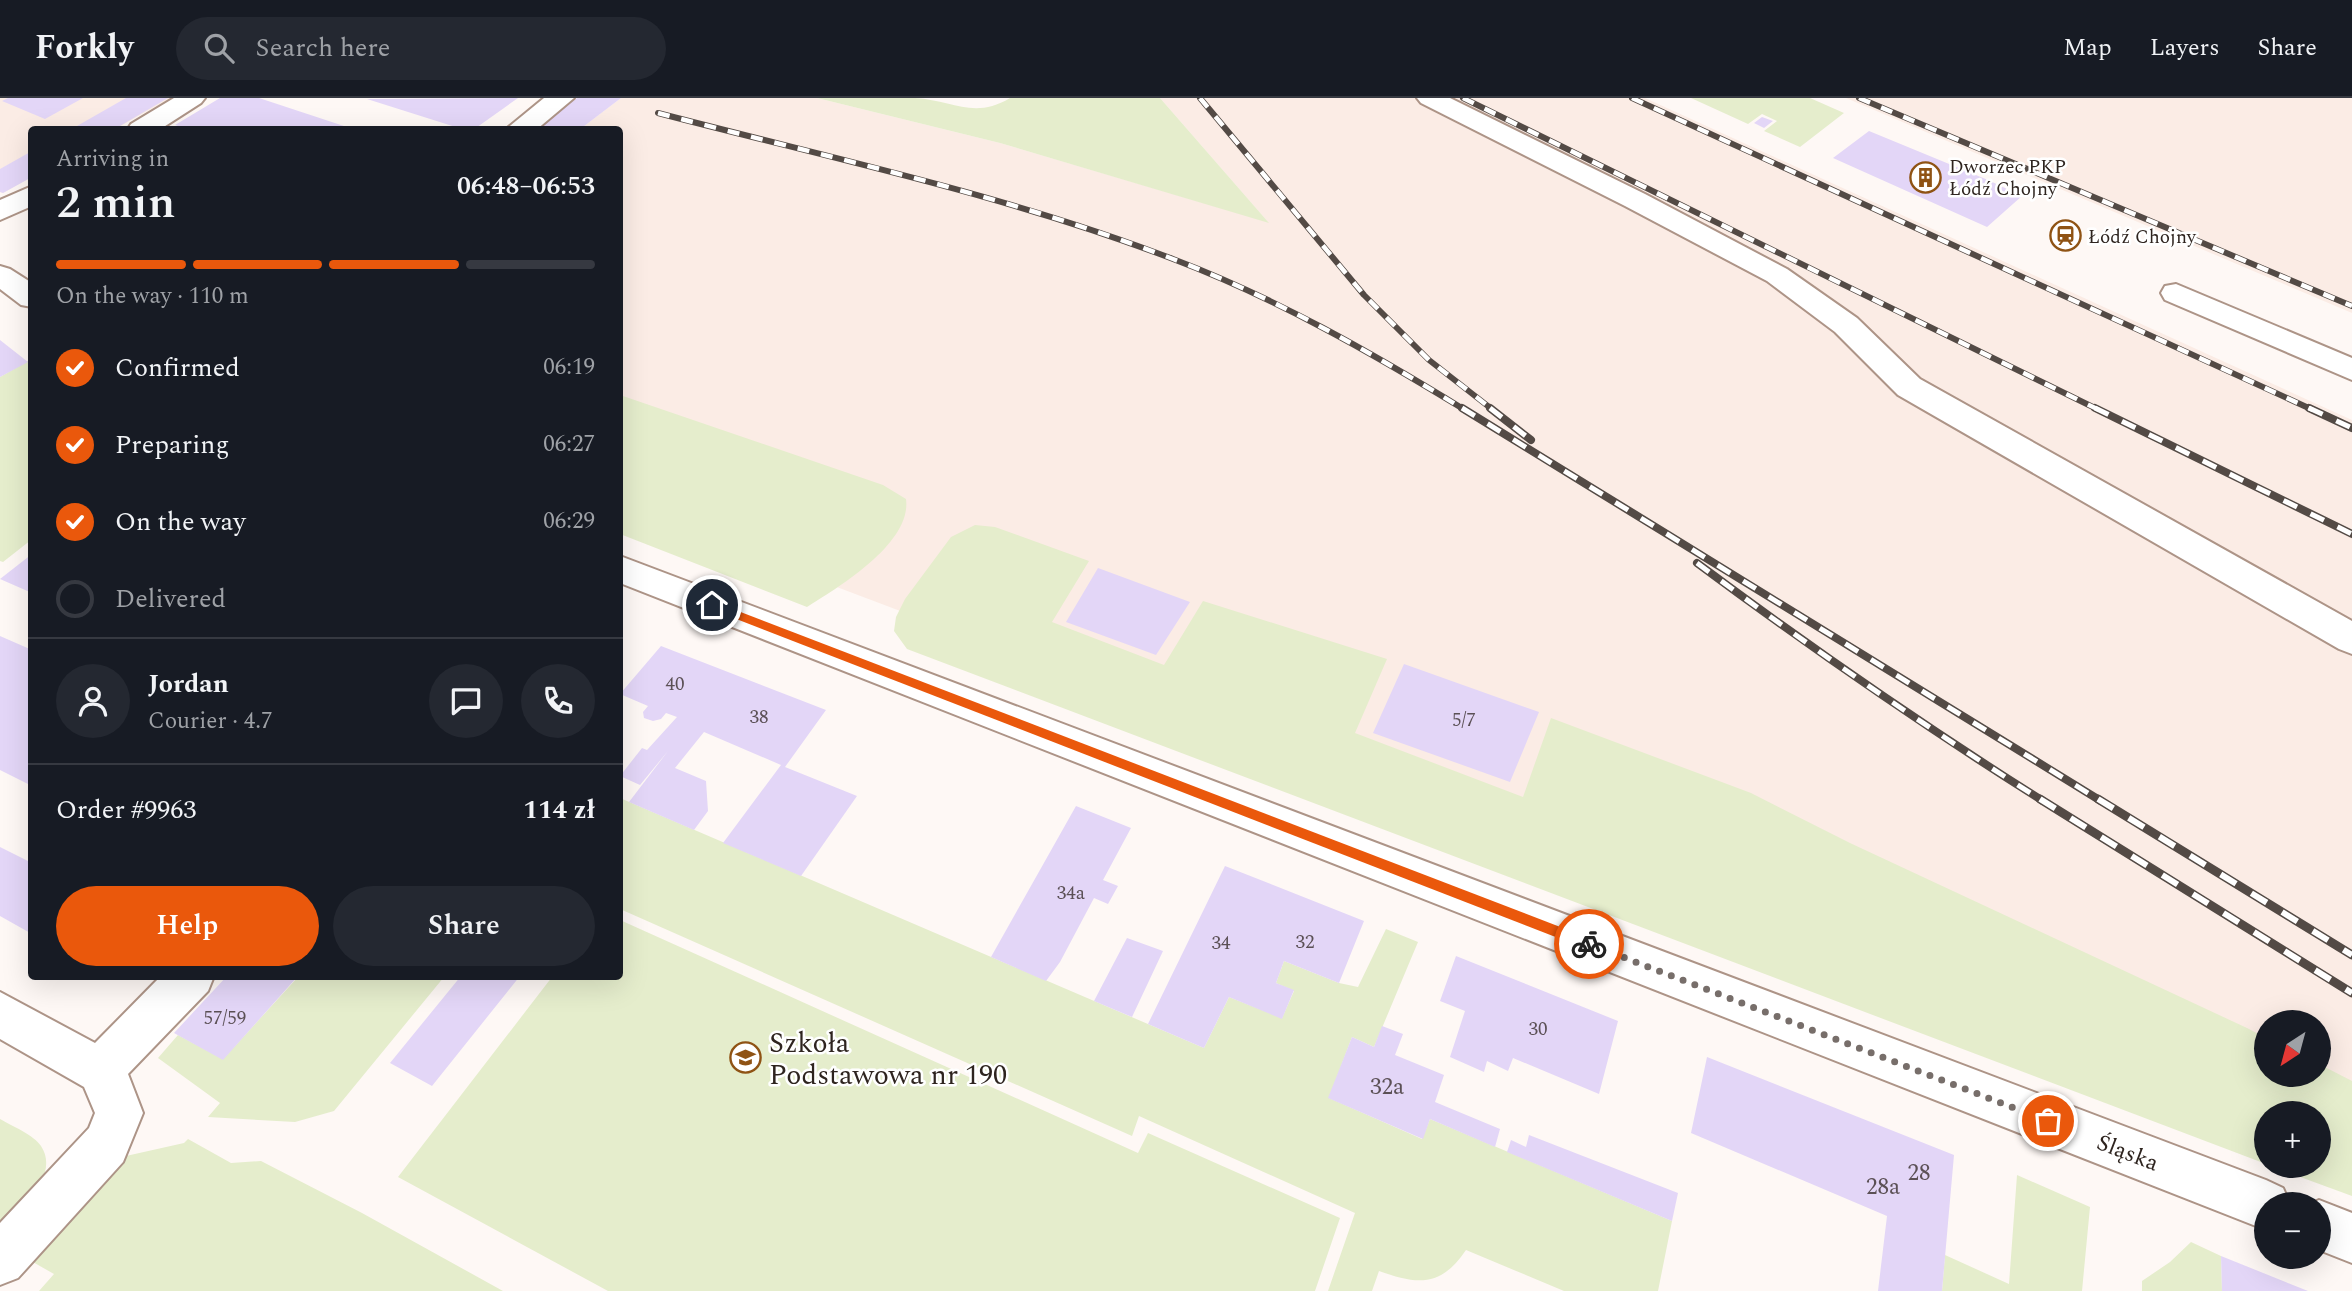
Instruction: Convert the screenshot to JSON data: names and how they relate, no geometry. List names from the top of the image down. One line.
{"streets":{"street":["Śląska"]},"places":{"building":["Dworzec PKP Łódź Chojny"],"station":["Łódź Chojny"],"school or university":["Szkoła Podstawowa nr 190"]},"house_numbers":["40","38","5/7","34a","32","34","57/59","30","32a","28","28a"],"north":"bottom left","page":{"header":"Forkly","search":"Search here","nav":["Map","Layers","Share"],"heading":["2 min","Arriving in","06:48–06:53"],"panel":["Jordan","Courier · 4.7","Order #9963","114 zł"],"bar":"On the way · 110 m","list":[["Confirmed","06:19"],["Preparing","06:27"],["On the way","06:29"],"Delivered"],"buttons":["Help","Share"],"map_buttons":["+","−"]}}
